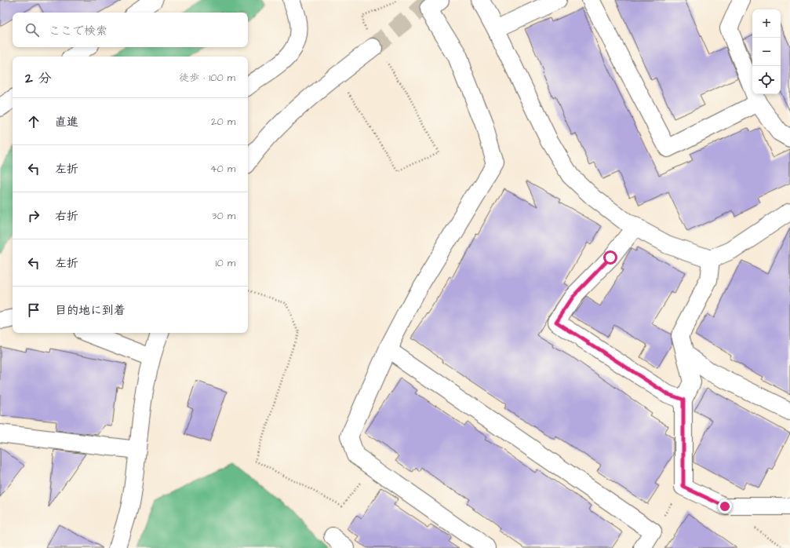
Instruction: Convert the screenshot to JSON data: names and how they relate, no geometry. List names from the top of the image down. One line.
{"page":{"map_buttons":["+","−"],"search":"ここで検索","heading":["2 分","徒歩 · 100 m"],"list":[["直進","20 m"],["左折","40 m"],["右折","30 m"],["左折","10 m"],"目的地に到着"]}}
